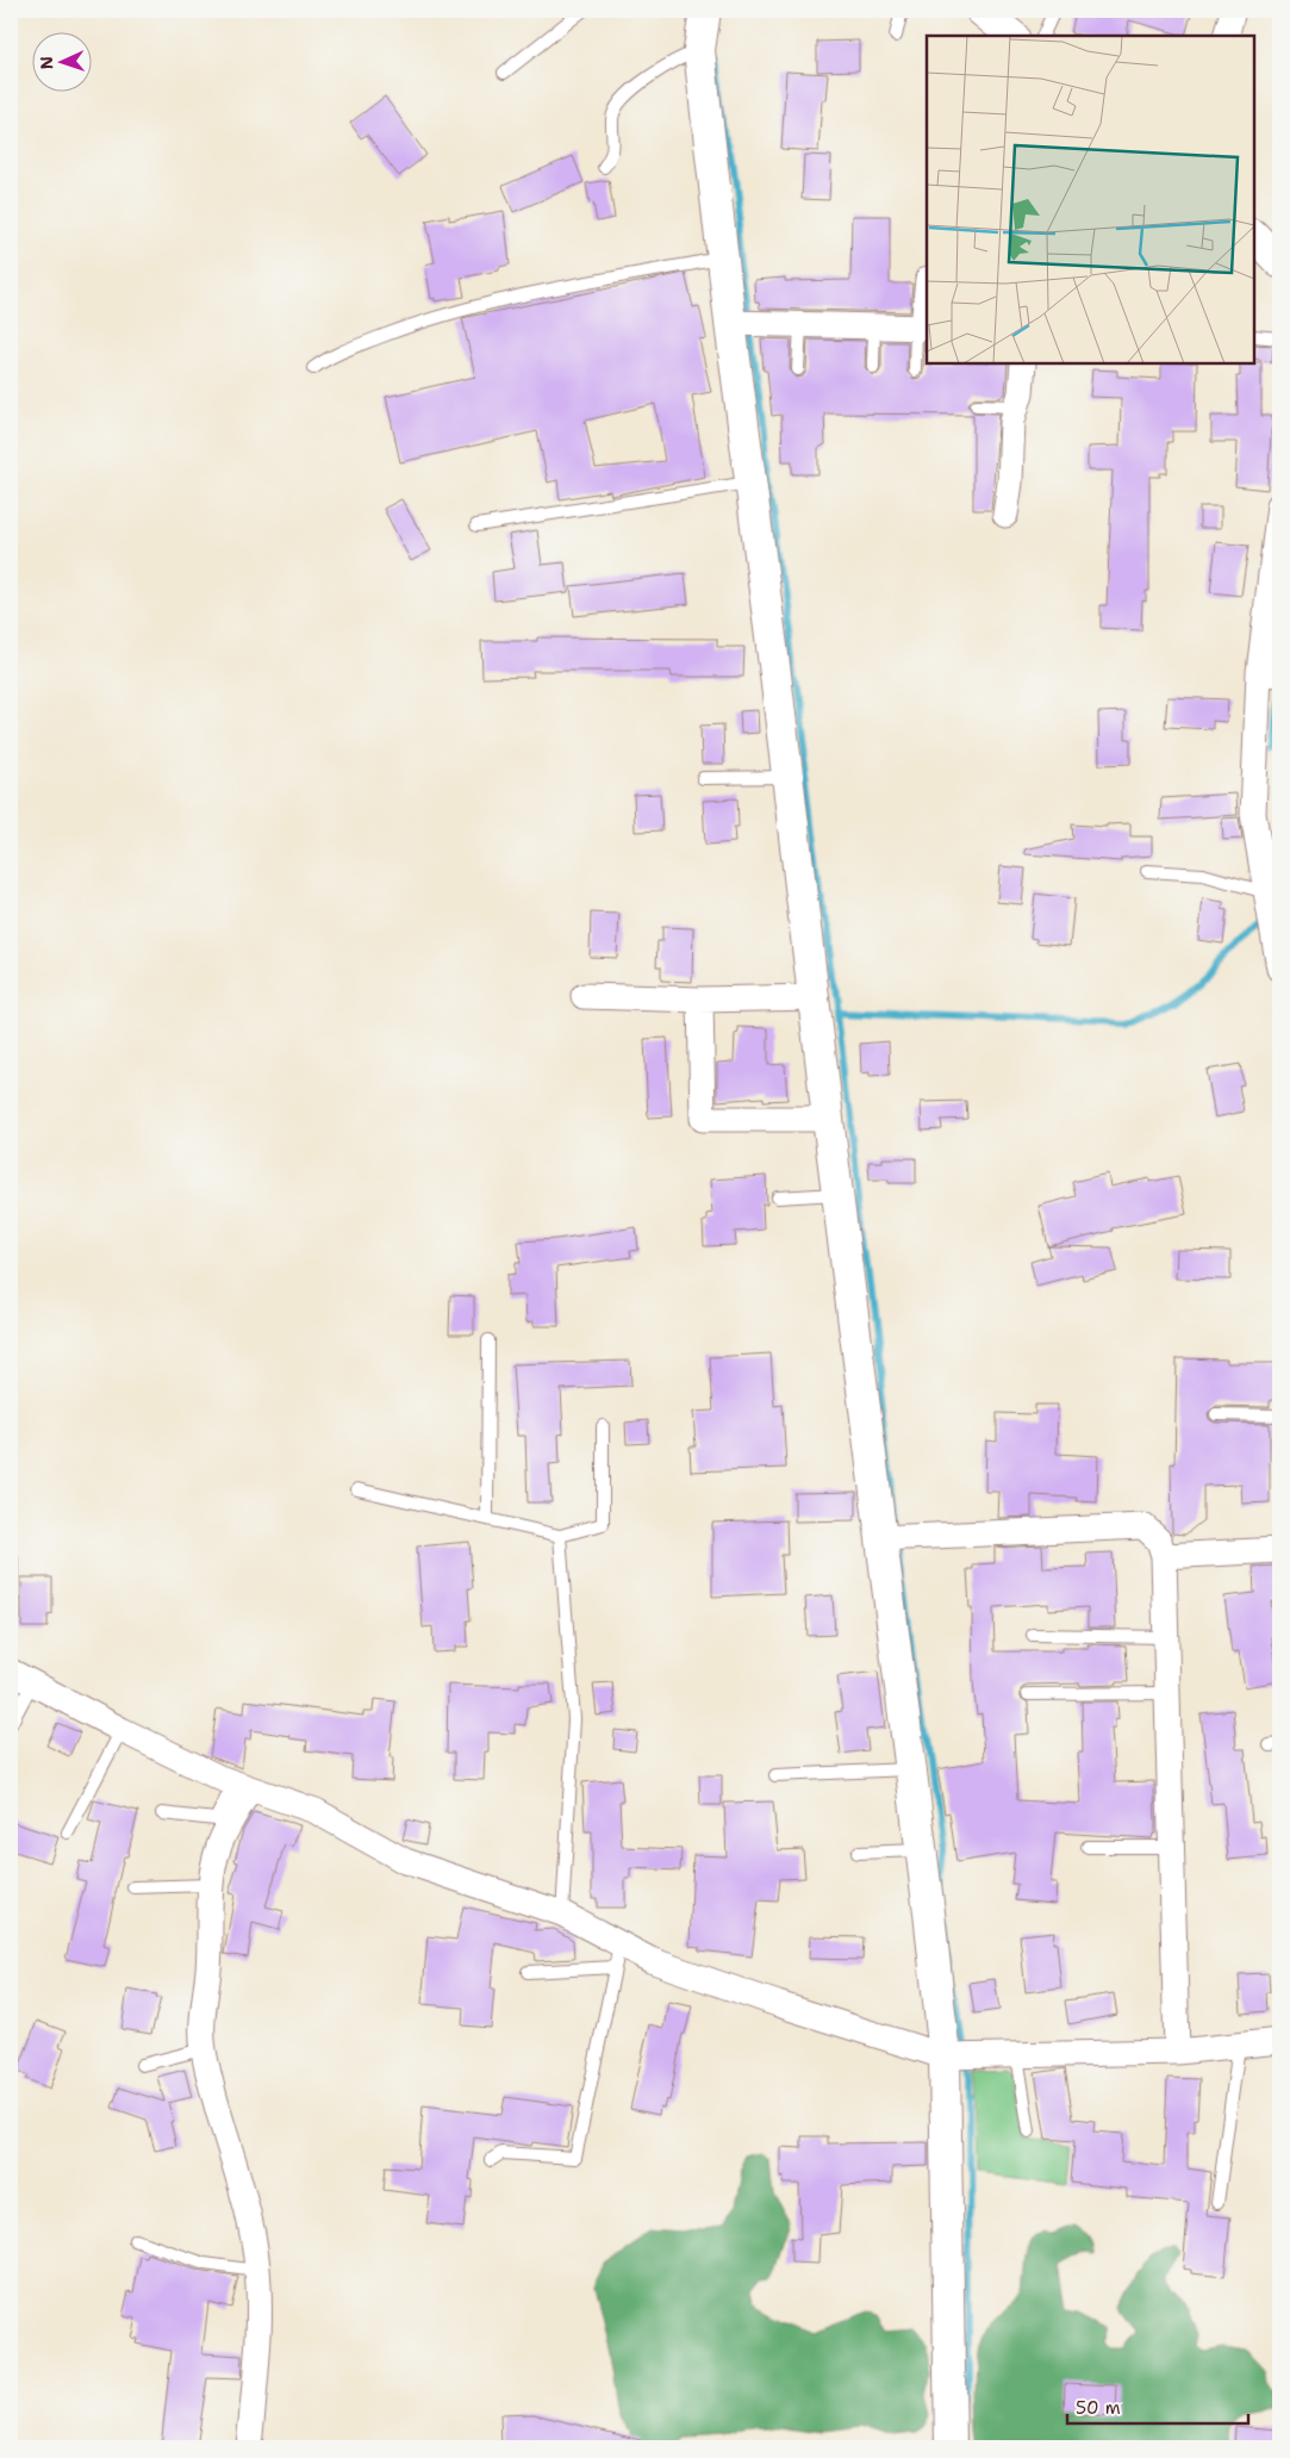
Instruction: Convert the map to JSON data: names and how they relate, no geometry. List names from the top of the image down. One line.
{"scale_bar":"50 m","north":"left"}
